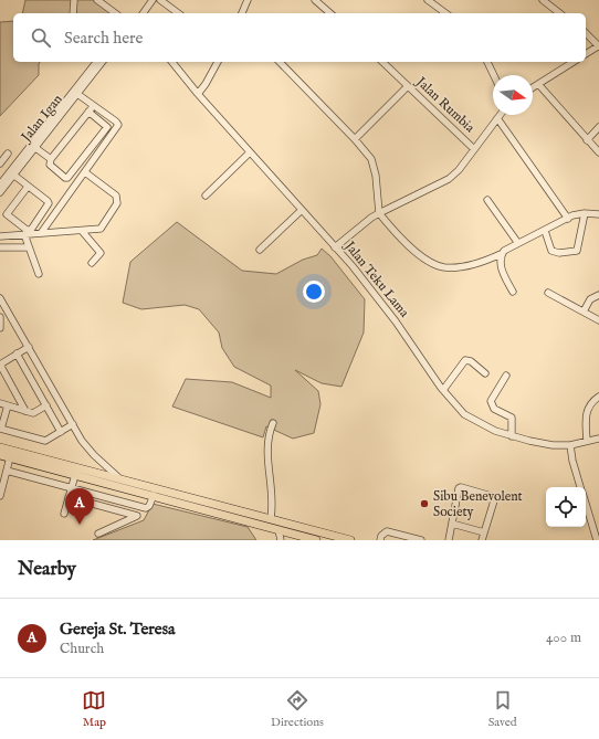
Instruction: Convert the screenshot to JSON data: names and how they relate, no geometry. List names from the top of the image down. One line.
{"streets":{"street":["Jalan Rumbia","Jalan Igan","Jalan Teku Lama"]},"places":["Sibu Benevolent Society"],"north":"right","page":{"search":"Search here","pins":"A","heading":"Nearby","list":[{"mark":"A","name":"Gereja St. Teresa","note":"Church","value":"400 m"}],"nav":["Map","Directions","Saved"]}}
